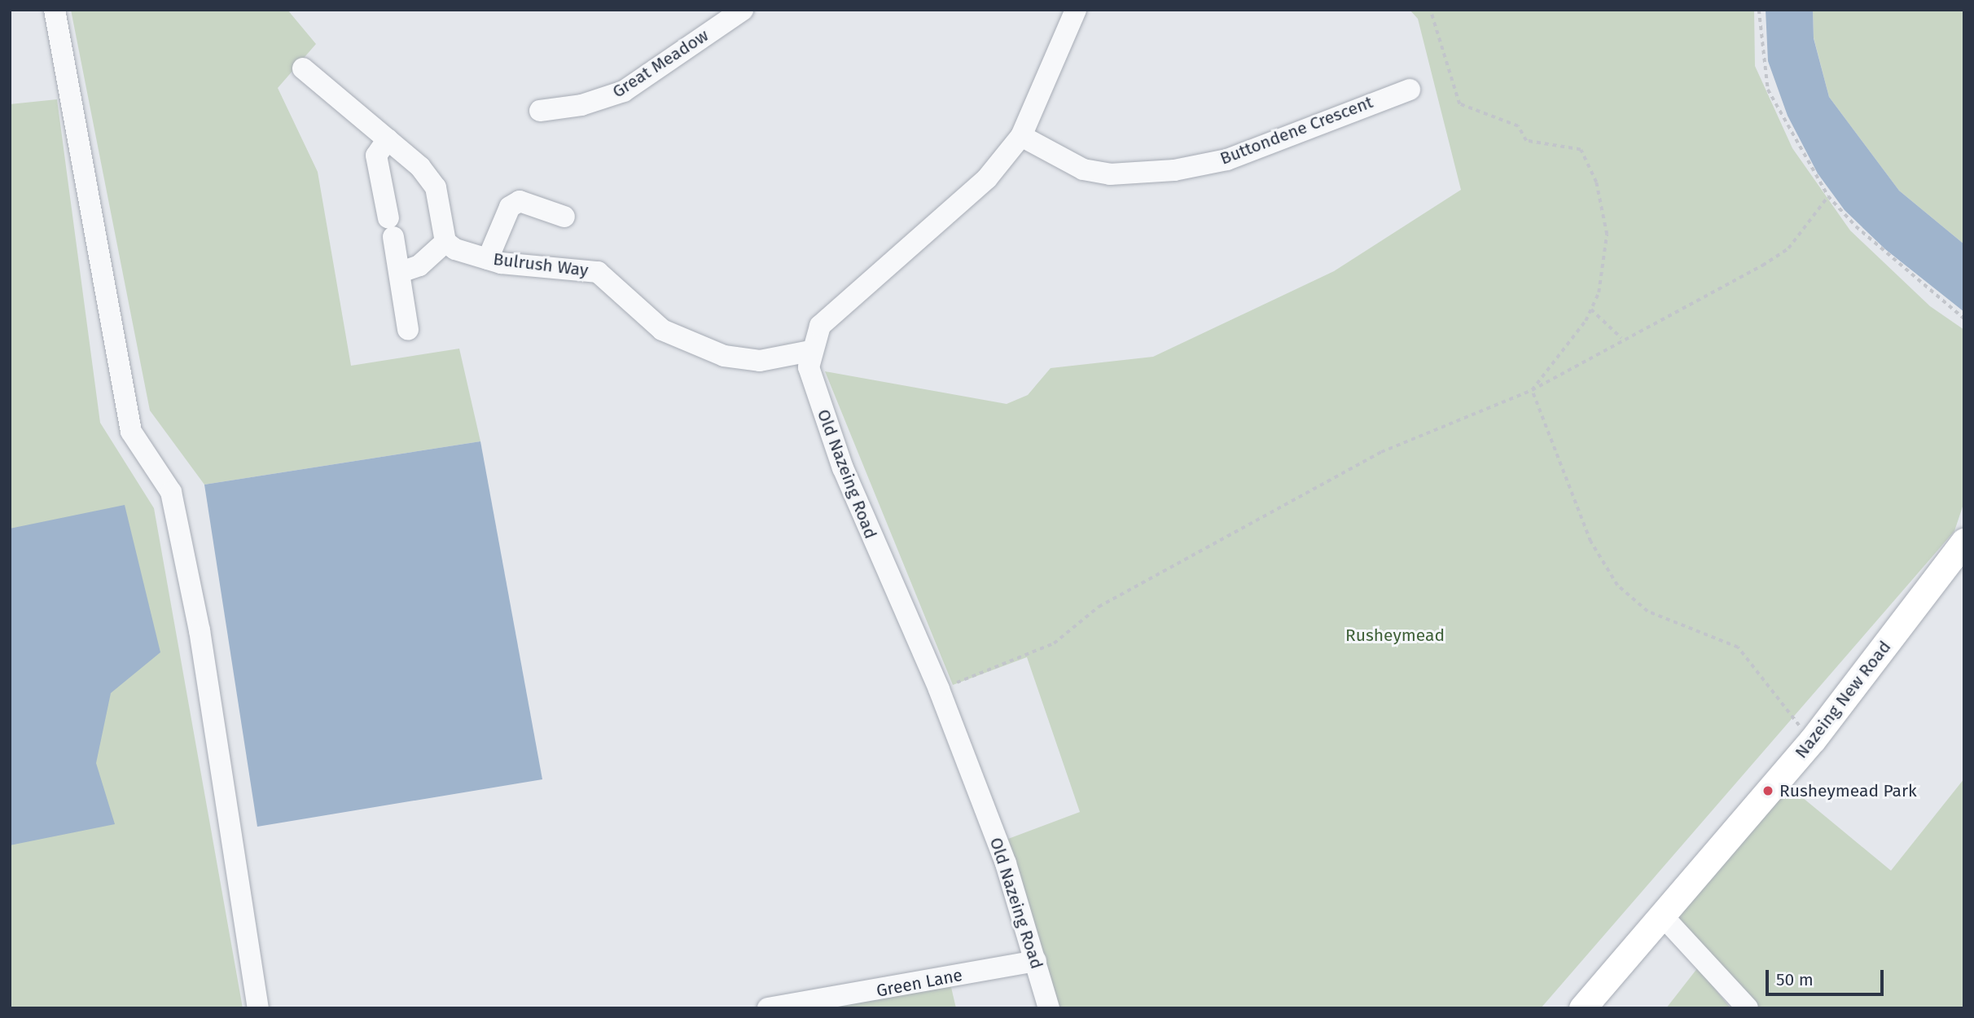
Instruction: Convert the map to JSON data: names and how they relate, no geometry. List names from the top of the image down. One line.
{"streets":{"main road":["Nazeing New Road"],"street":["Great Meadow","Buttondene Crescent","Bulrush Way","Old Nazeing Road","Green Lane"]},"crossings":[["Buttondene Crescent","Old Nazeing Road"],["Bulrush Way","Old Nazeing Road"],["Old Nazeing Road","Green Lane"]],"parks":["Rusheymead"],"places":["Rusheymead Park"],"scale_bar":"50 m"}
